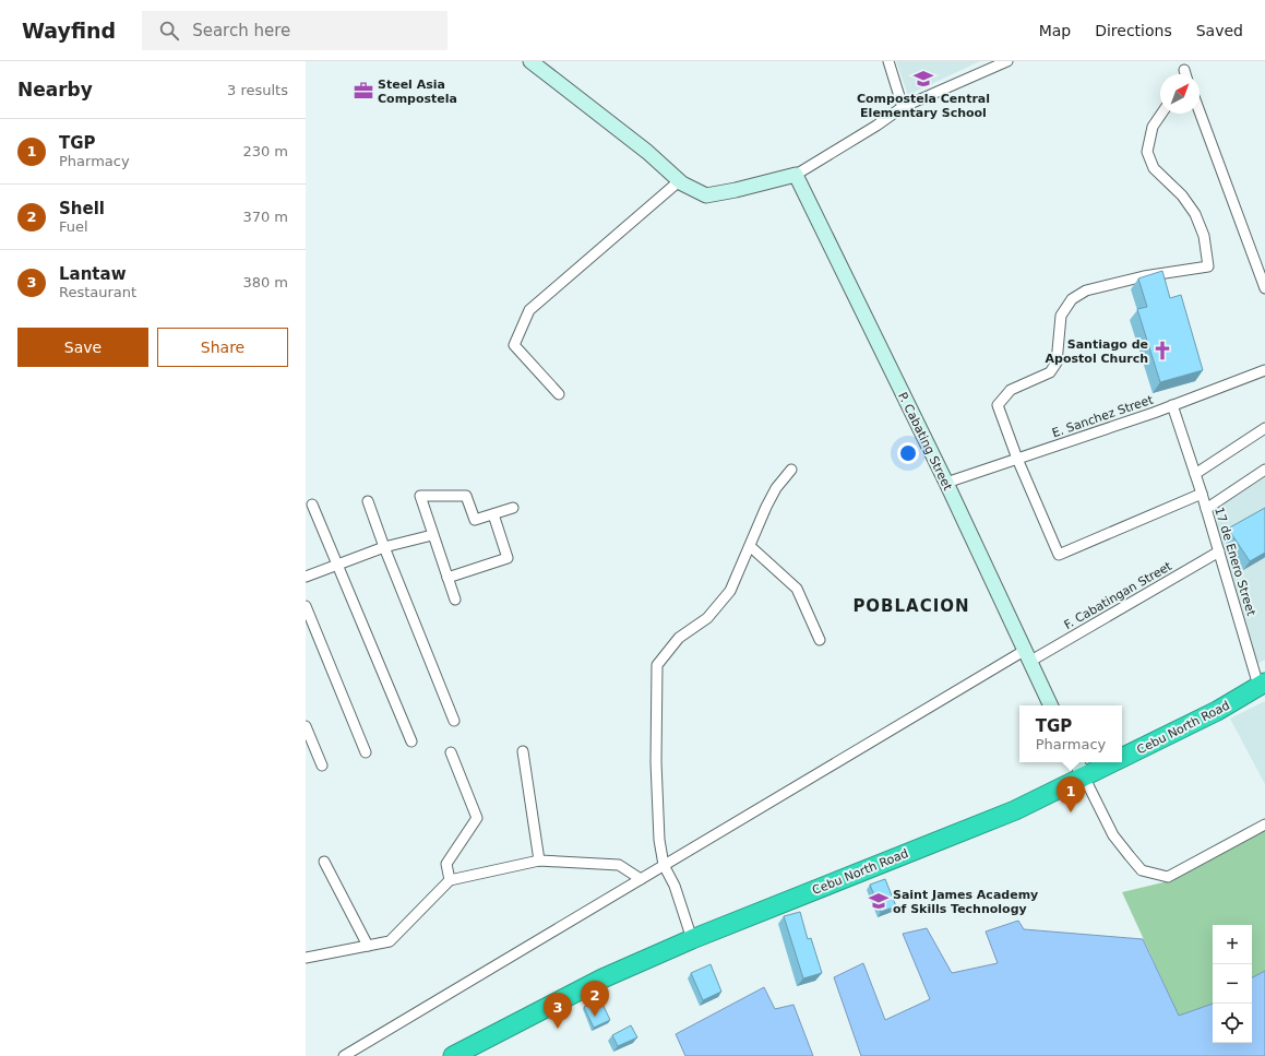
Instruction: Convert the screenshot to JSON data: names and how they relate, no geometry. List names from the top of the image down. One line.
{"streets":{"highway":["Cebu North Road"],"street":["E. Sanchez Street","P. Cabating Street","17 de Enero Street","F. Cabatingan Street"]},"crossings":[["E. Sanchez Street","P. Cabating Street"],["E. Sanchez Street","17 de Enero Street"],["P. Cabating Street","F. Cabatingan Street"],["17 de Enero Street","F. Cabatingan Street"],["17 de Enero Street","Cebu North Road"]],"districts":["POBLACION"],"places":{"school or university":["Compostela Central Elementary School","Saint James Academy of Skills Technology"],"office":["Steel Asia Compostela"],"church":["Santiago de Apostol Church"]},"north":"top right","page":{"header":"Wayfind","search":"Search here","nav":["Map","Directions","Saved"],"heading":["Nearby","3 results"],"list":[{"mark":"1","name":"TGP","note":"Pharmacy","value":"230 m"},{"mark":"2","name":"Shell","note":"Fuel","value":"370 m"},{"mark":"3","name":"Lantaw","note":"Restaurant","value":"380 m"}],"buttons":["Save","Share"],"popup":["TGP","Pharmacy"],"pins":["1","2","3"],"map_buttons":["+","−"]}}
